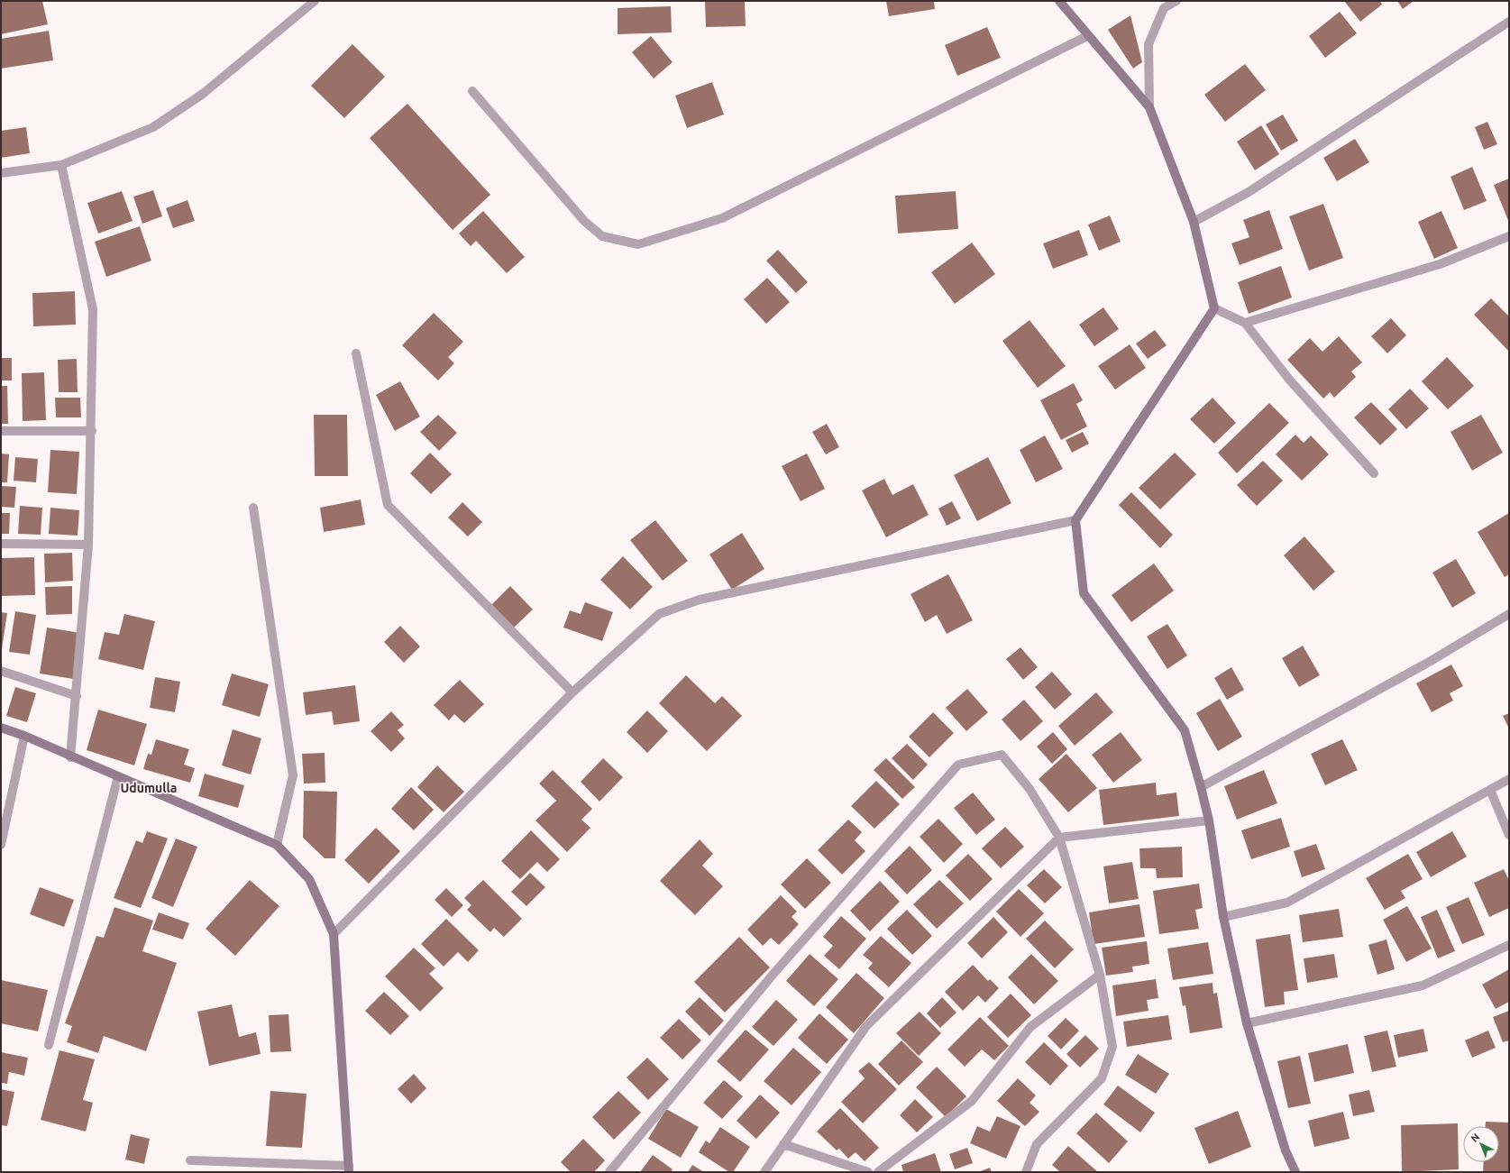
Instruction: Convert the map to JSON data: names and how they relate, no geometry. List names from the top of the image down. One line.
{"districts":["Udumulla"],"north":"top left"}
